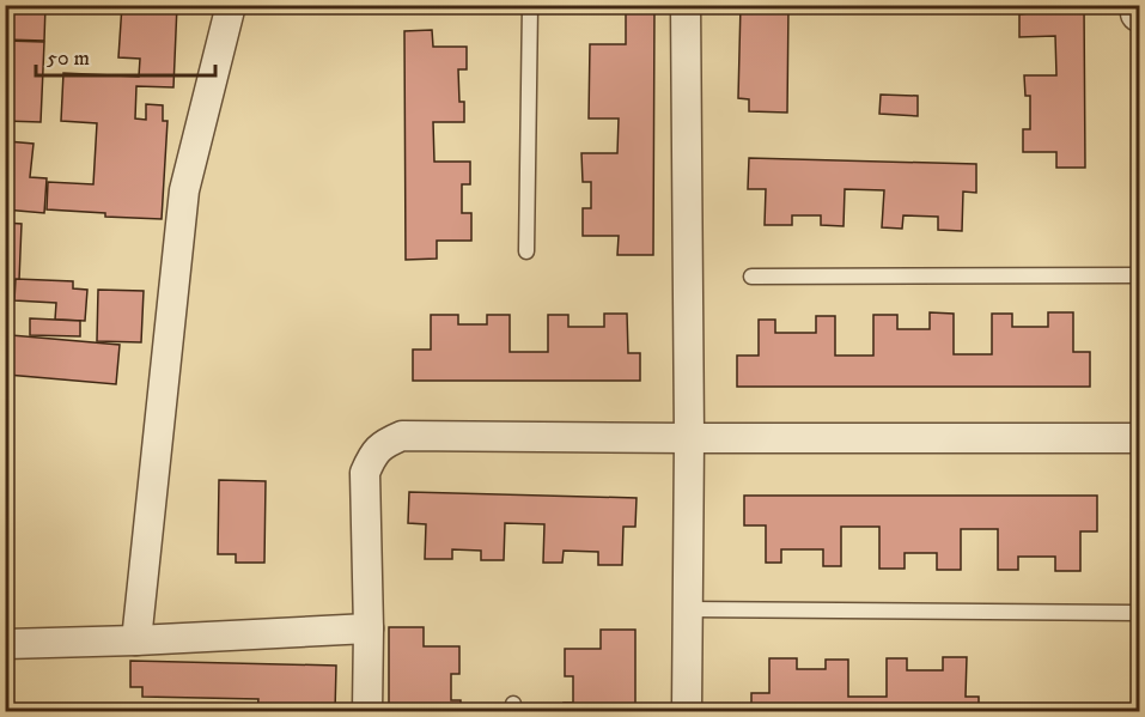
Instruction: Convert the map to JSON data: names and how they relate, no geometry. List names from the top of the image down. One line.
{"scale_bar":"50 m"}
